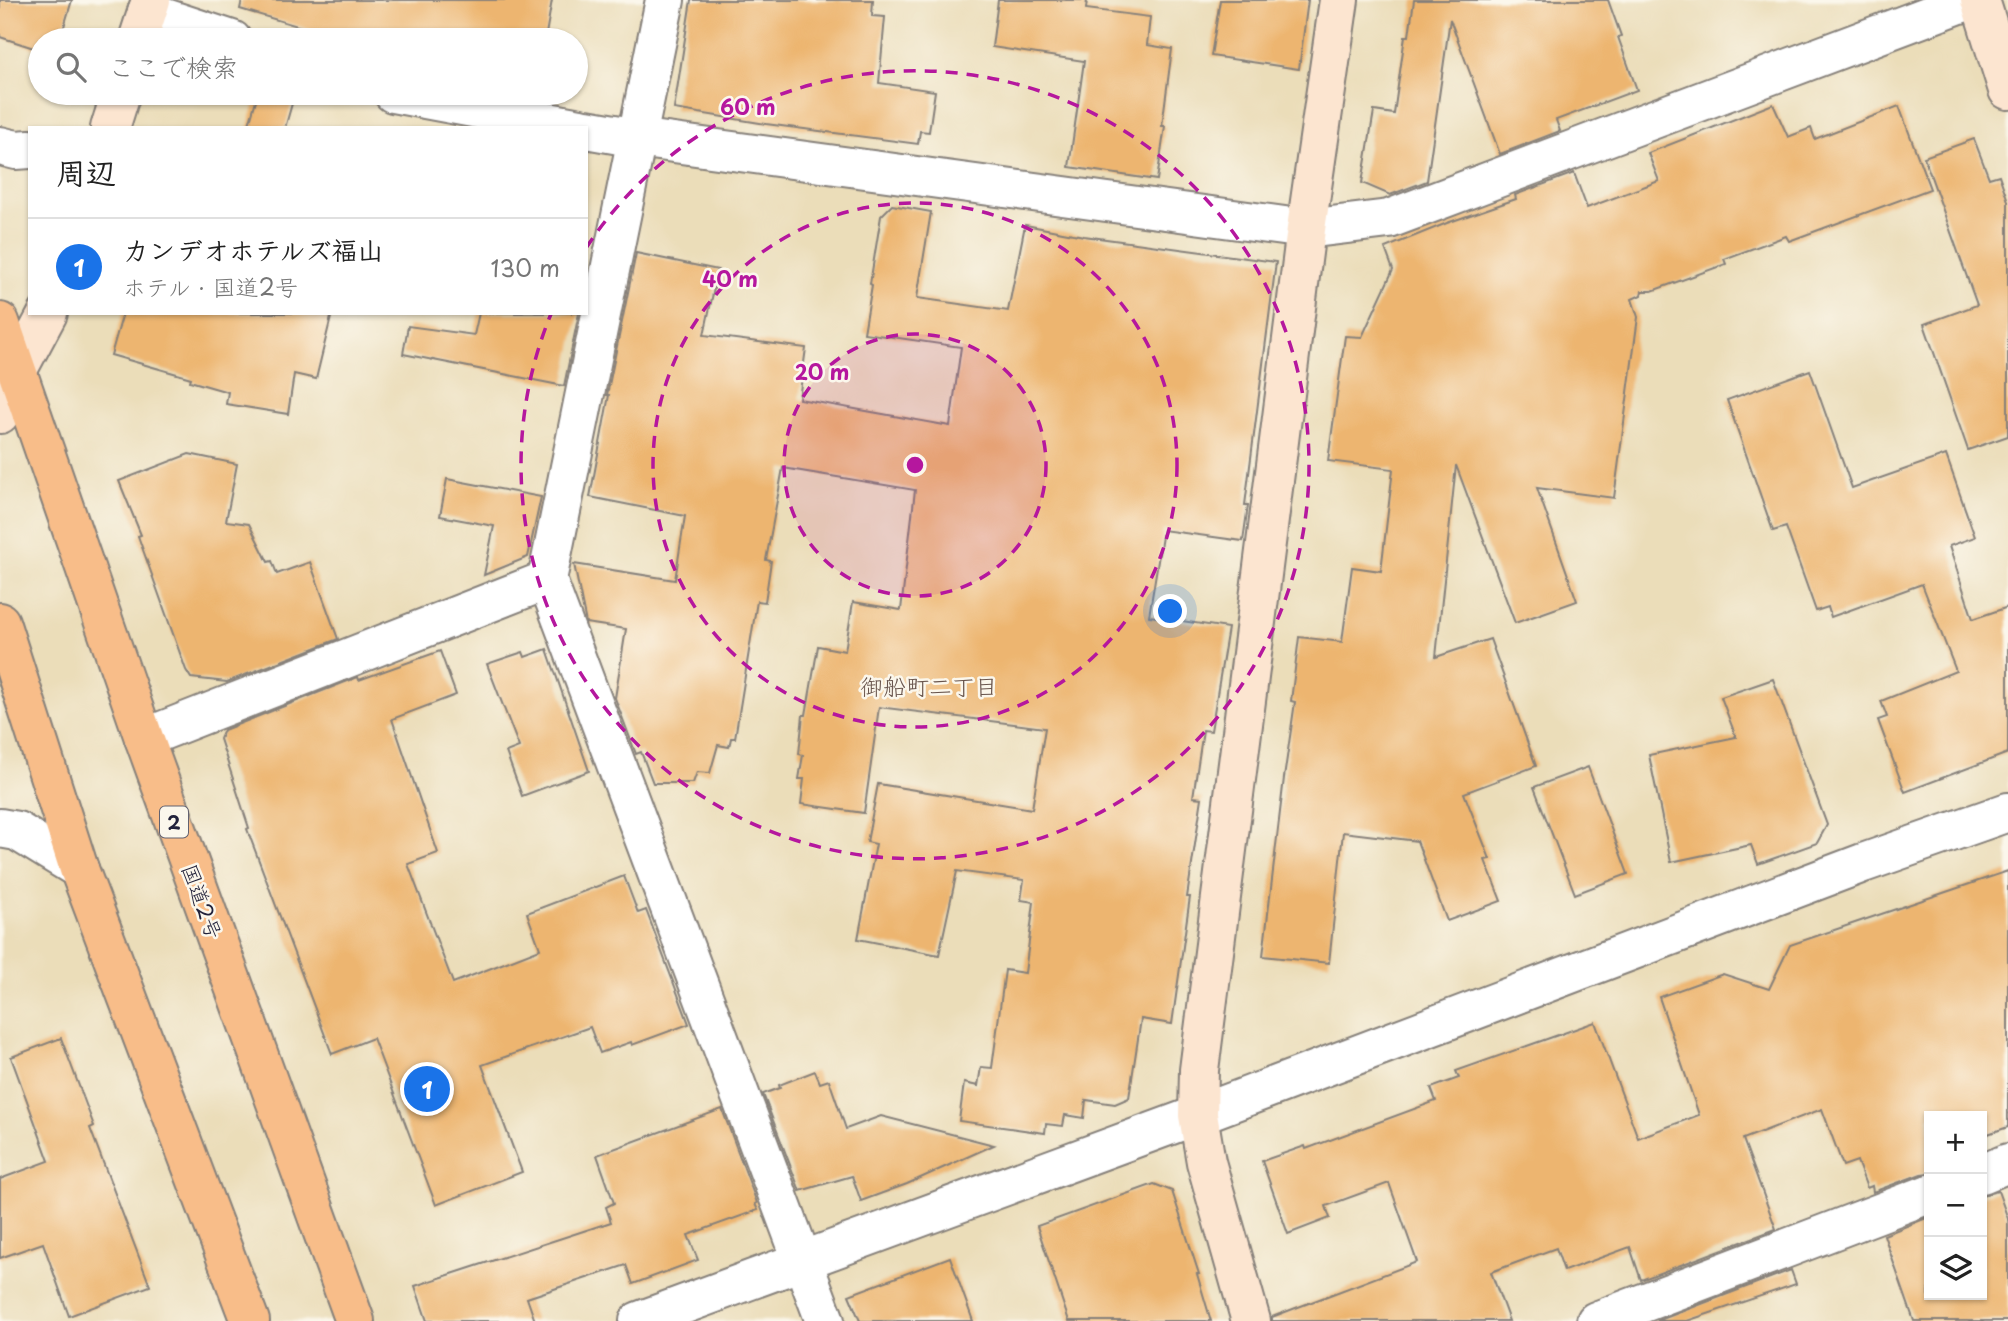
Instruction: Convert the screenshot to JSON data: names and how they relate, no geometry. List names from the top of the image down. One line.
{"streets":{"highway":["2","国道2号"]},"districts":["御船町二丁目"],"page":{"search":"ここで検索","heading":"周辺","list":[{"mark":"1","name":"カンデオホテルズ福山","note":"ホテル · 国道2号","value":"130 m"}],"pins":"1","map_buttons":["+","−"]},"rings":["60 m","40 m","20 m"]}
